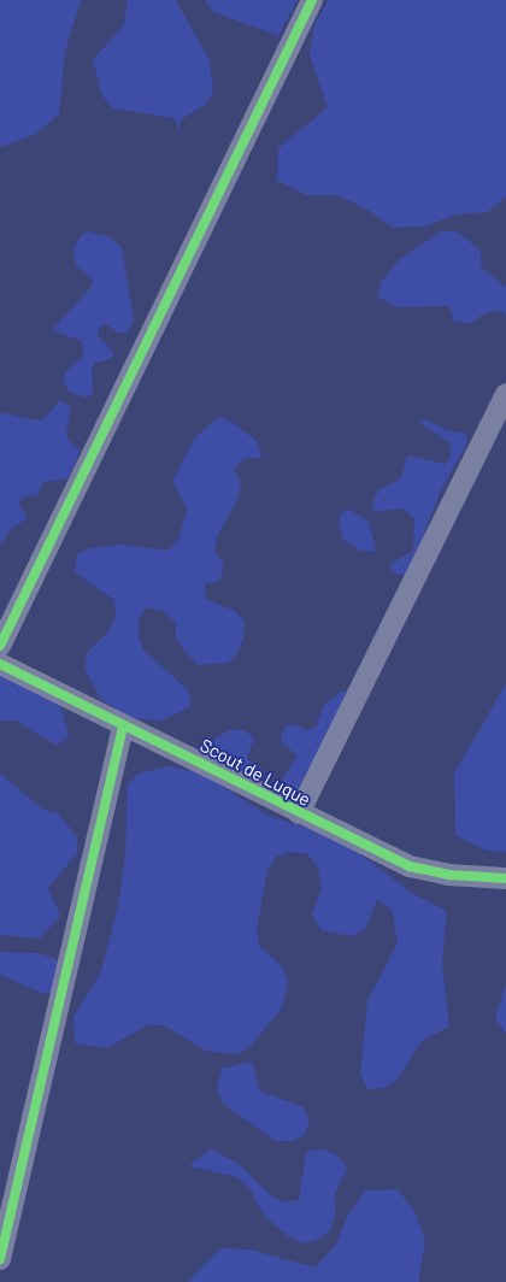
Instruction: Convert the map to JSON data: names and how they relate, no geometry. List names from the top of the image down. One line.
{"streets":{"street":["Scout de Luque"]}}
